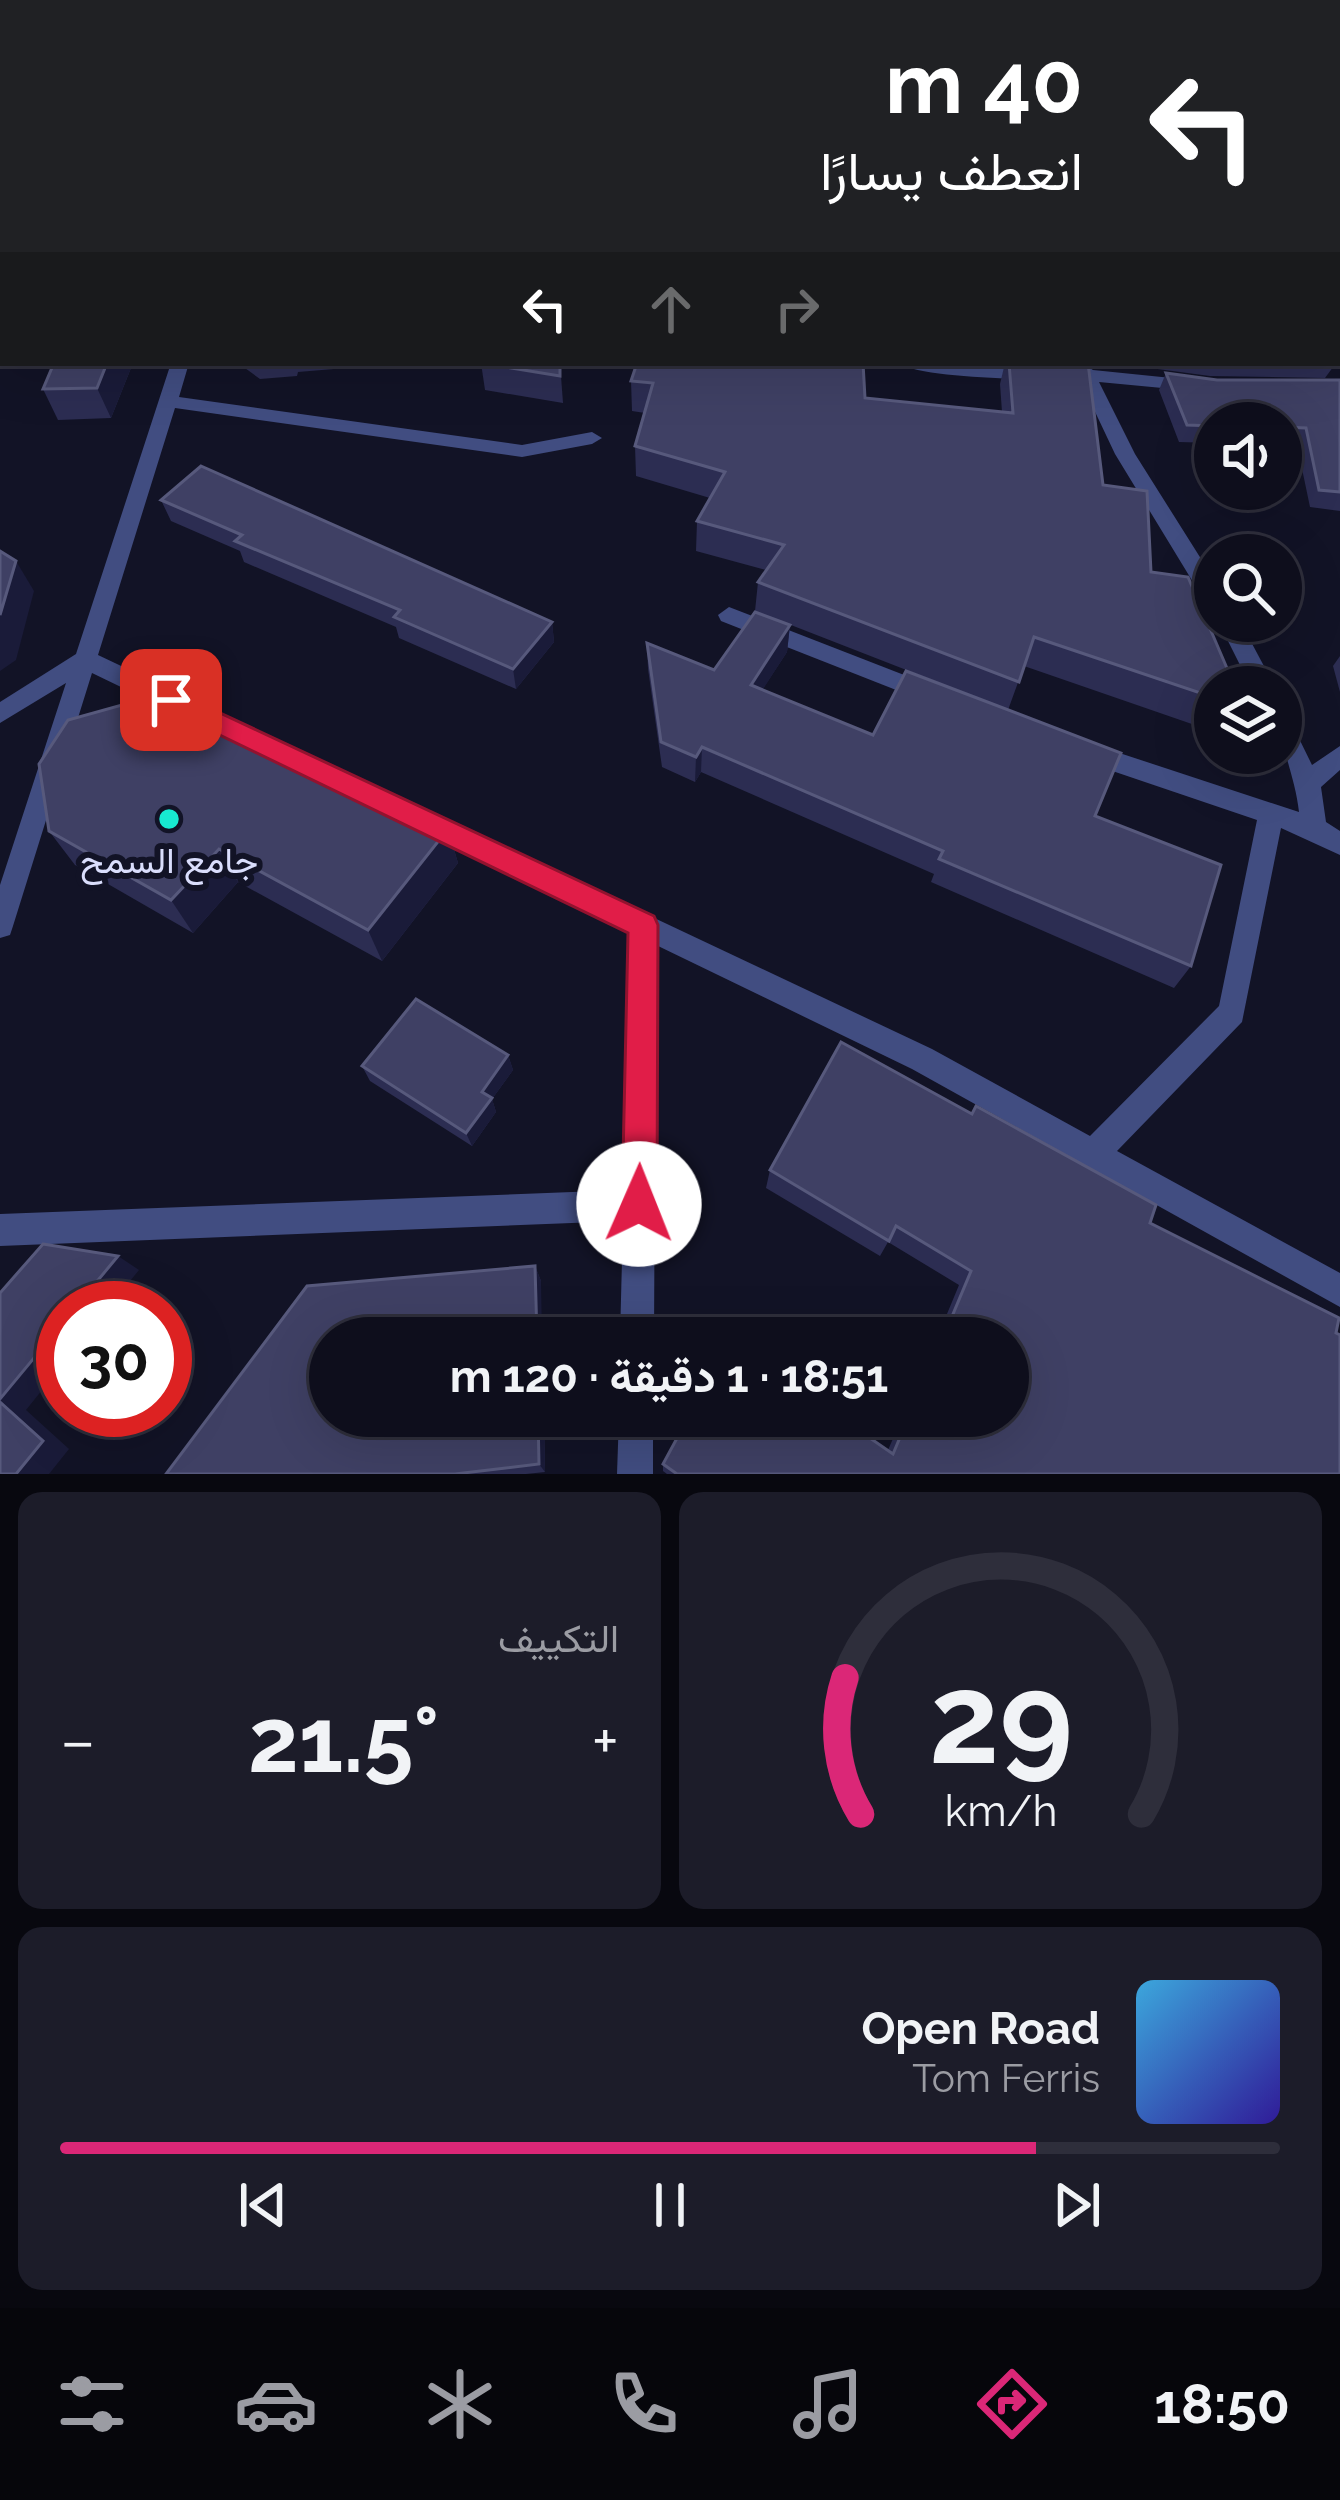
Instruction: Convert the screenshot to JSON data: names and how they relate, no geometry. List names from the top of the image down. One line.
{"places":["جامع السمح"],"page":{"turn":["40 m","انعطف يسارًا"],"limit":"30","trip":"18:51 · 1 دقيقة · 120 m","tile":"التكييف","heat":["−","21.5°","+"],"song":["Open Road","Tom Ferris"],"tabs":"18:50","gauge":["29","km/h"]}}
